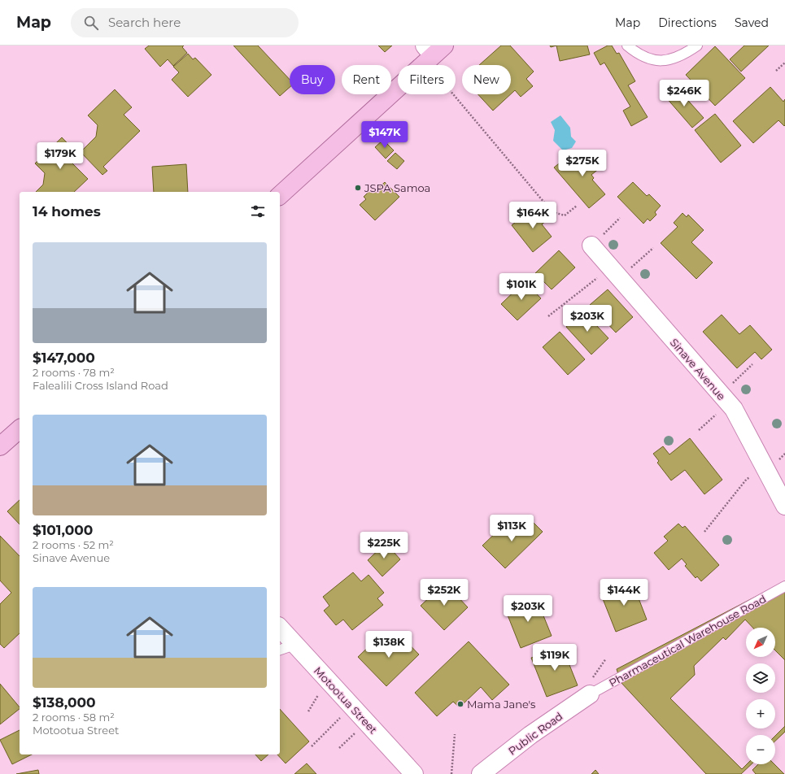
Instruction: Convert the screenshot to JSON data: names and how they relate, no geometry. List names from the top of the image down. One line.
{"streets":{"street":["Sinave Avenue","Motootua Street","Public Road"],"lane":["Pharmaceutical Warehouse Road"]},"crossings":[["Pharmaceutical Warehouse Road","Public Road"]],"places":["JSPA Samoa","Mama Jane's"],"north":"bottom left","page":{"header":"Map","search":"Search here","nav":["Map","Directions","Saved"],"chip":["Buy","Rent","Filters","New"],"price":["$246K","$147K","$179K","$275K","$164K","$101K","$203K","$113K","$225K","$252K","$144K","$203K","$138K","$119K"],"heading":"14 homes","list":[{"name":"$147,000","note":"2 rooms · 78 m² · Falealili Cross Island Road"},{"name":"$101,000","note":"2 rooms · 52 m² · Sinave Avenue"},{"name":"$138,000","note":"2 rooms · 58 m² · Motootua Street"}],"map_buttons":["+","−"]}}
